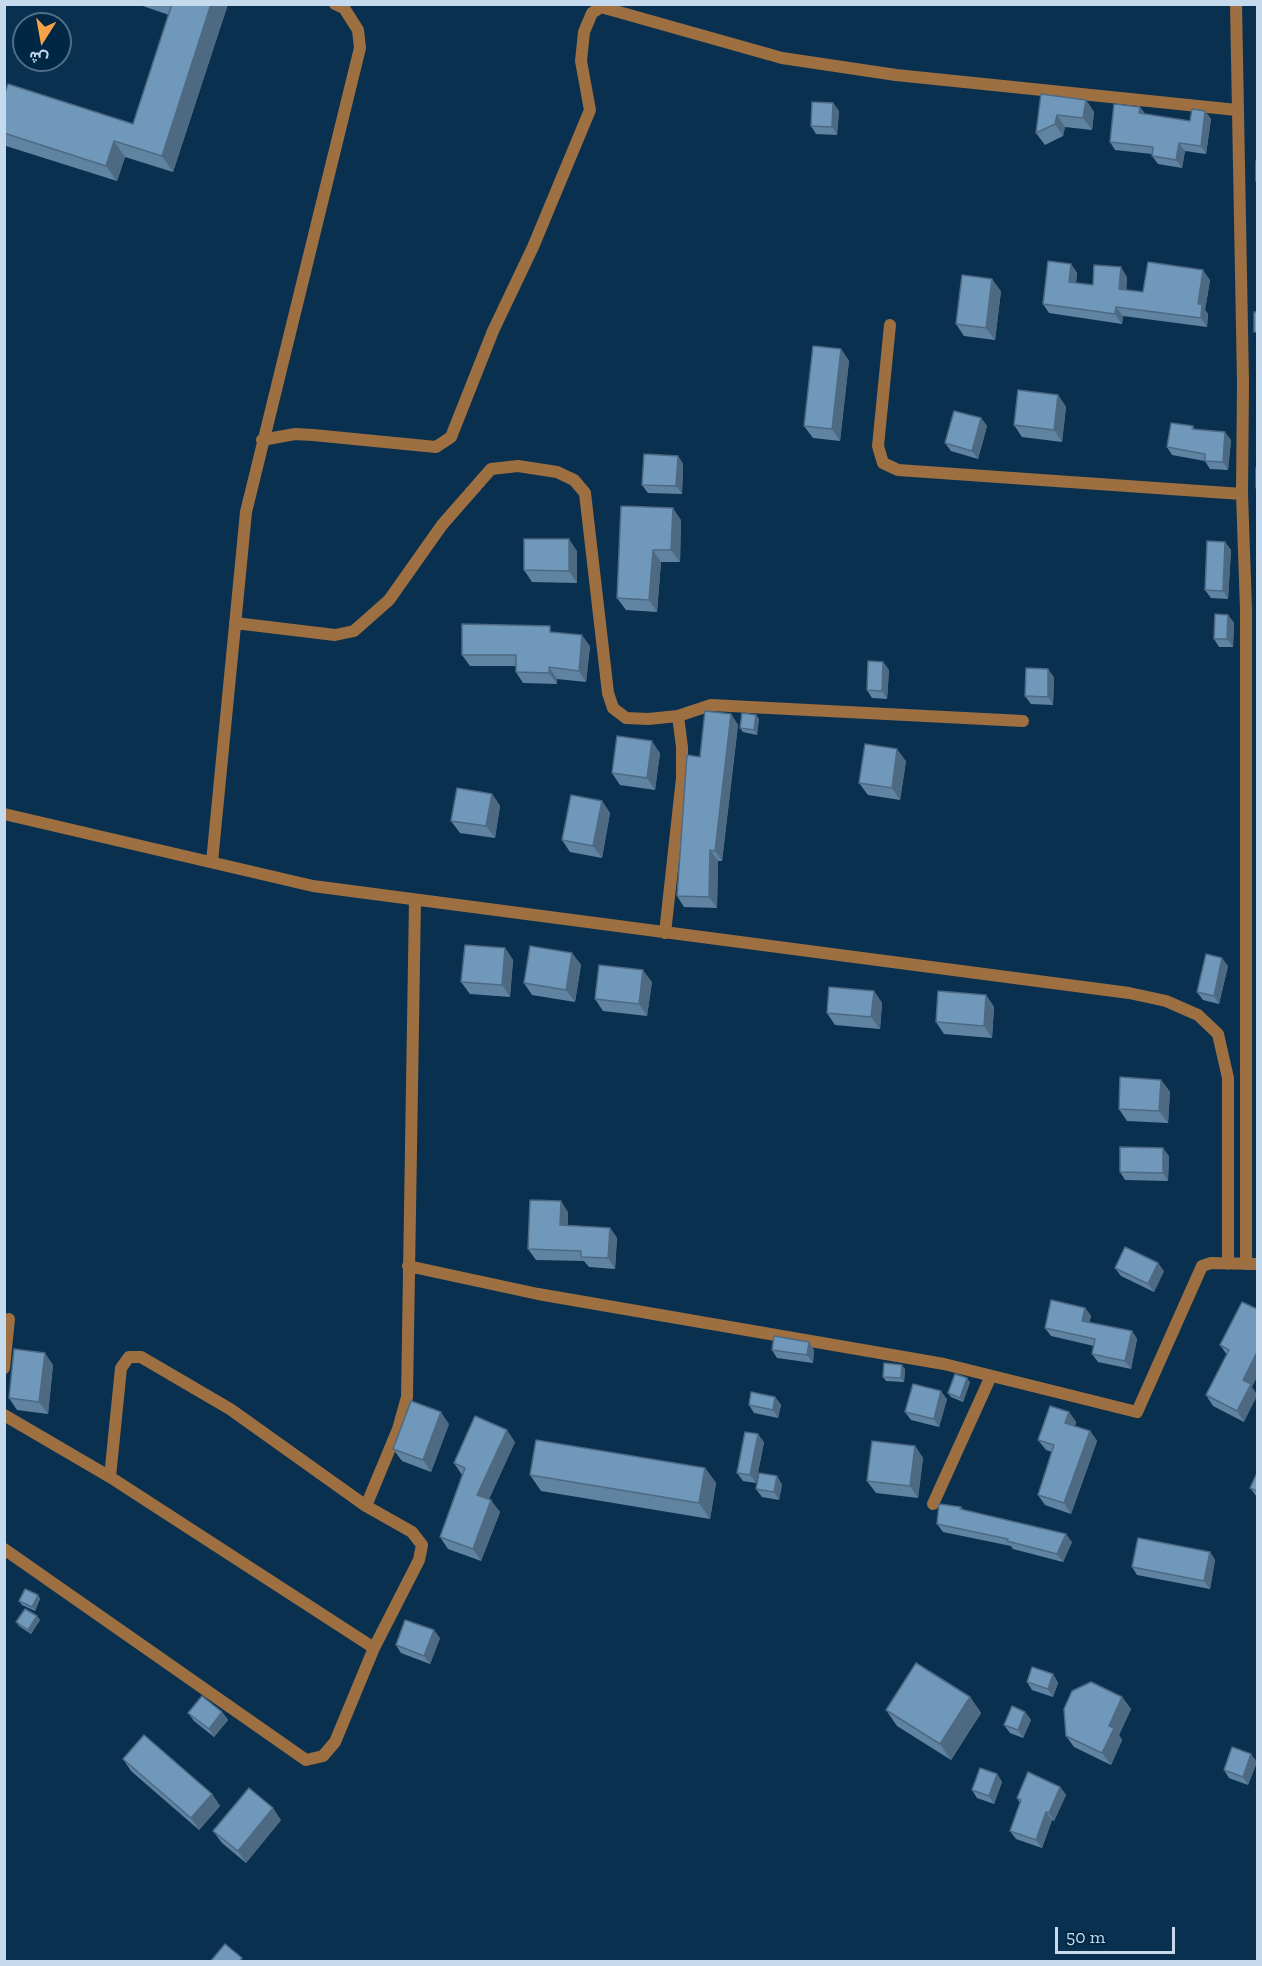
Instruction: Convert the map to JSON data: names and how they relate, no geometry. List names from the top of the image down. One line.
{"scale_bar":"50 m","north":"bottom"}
